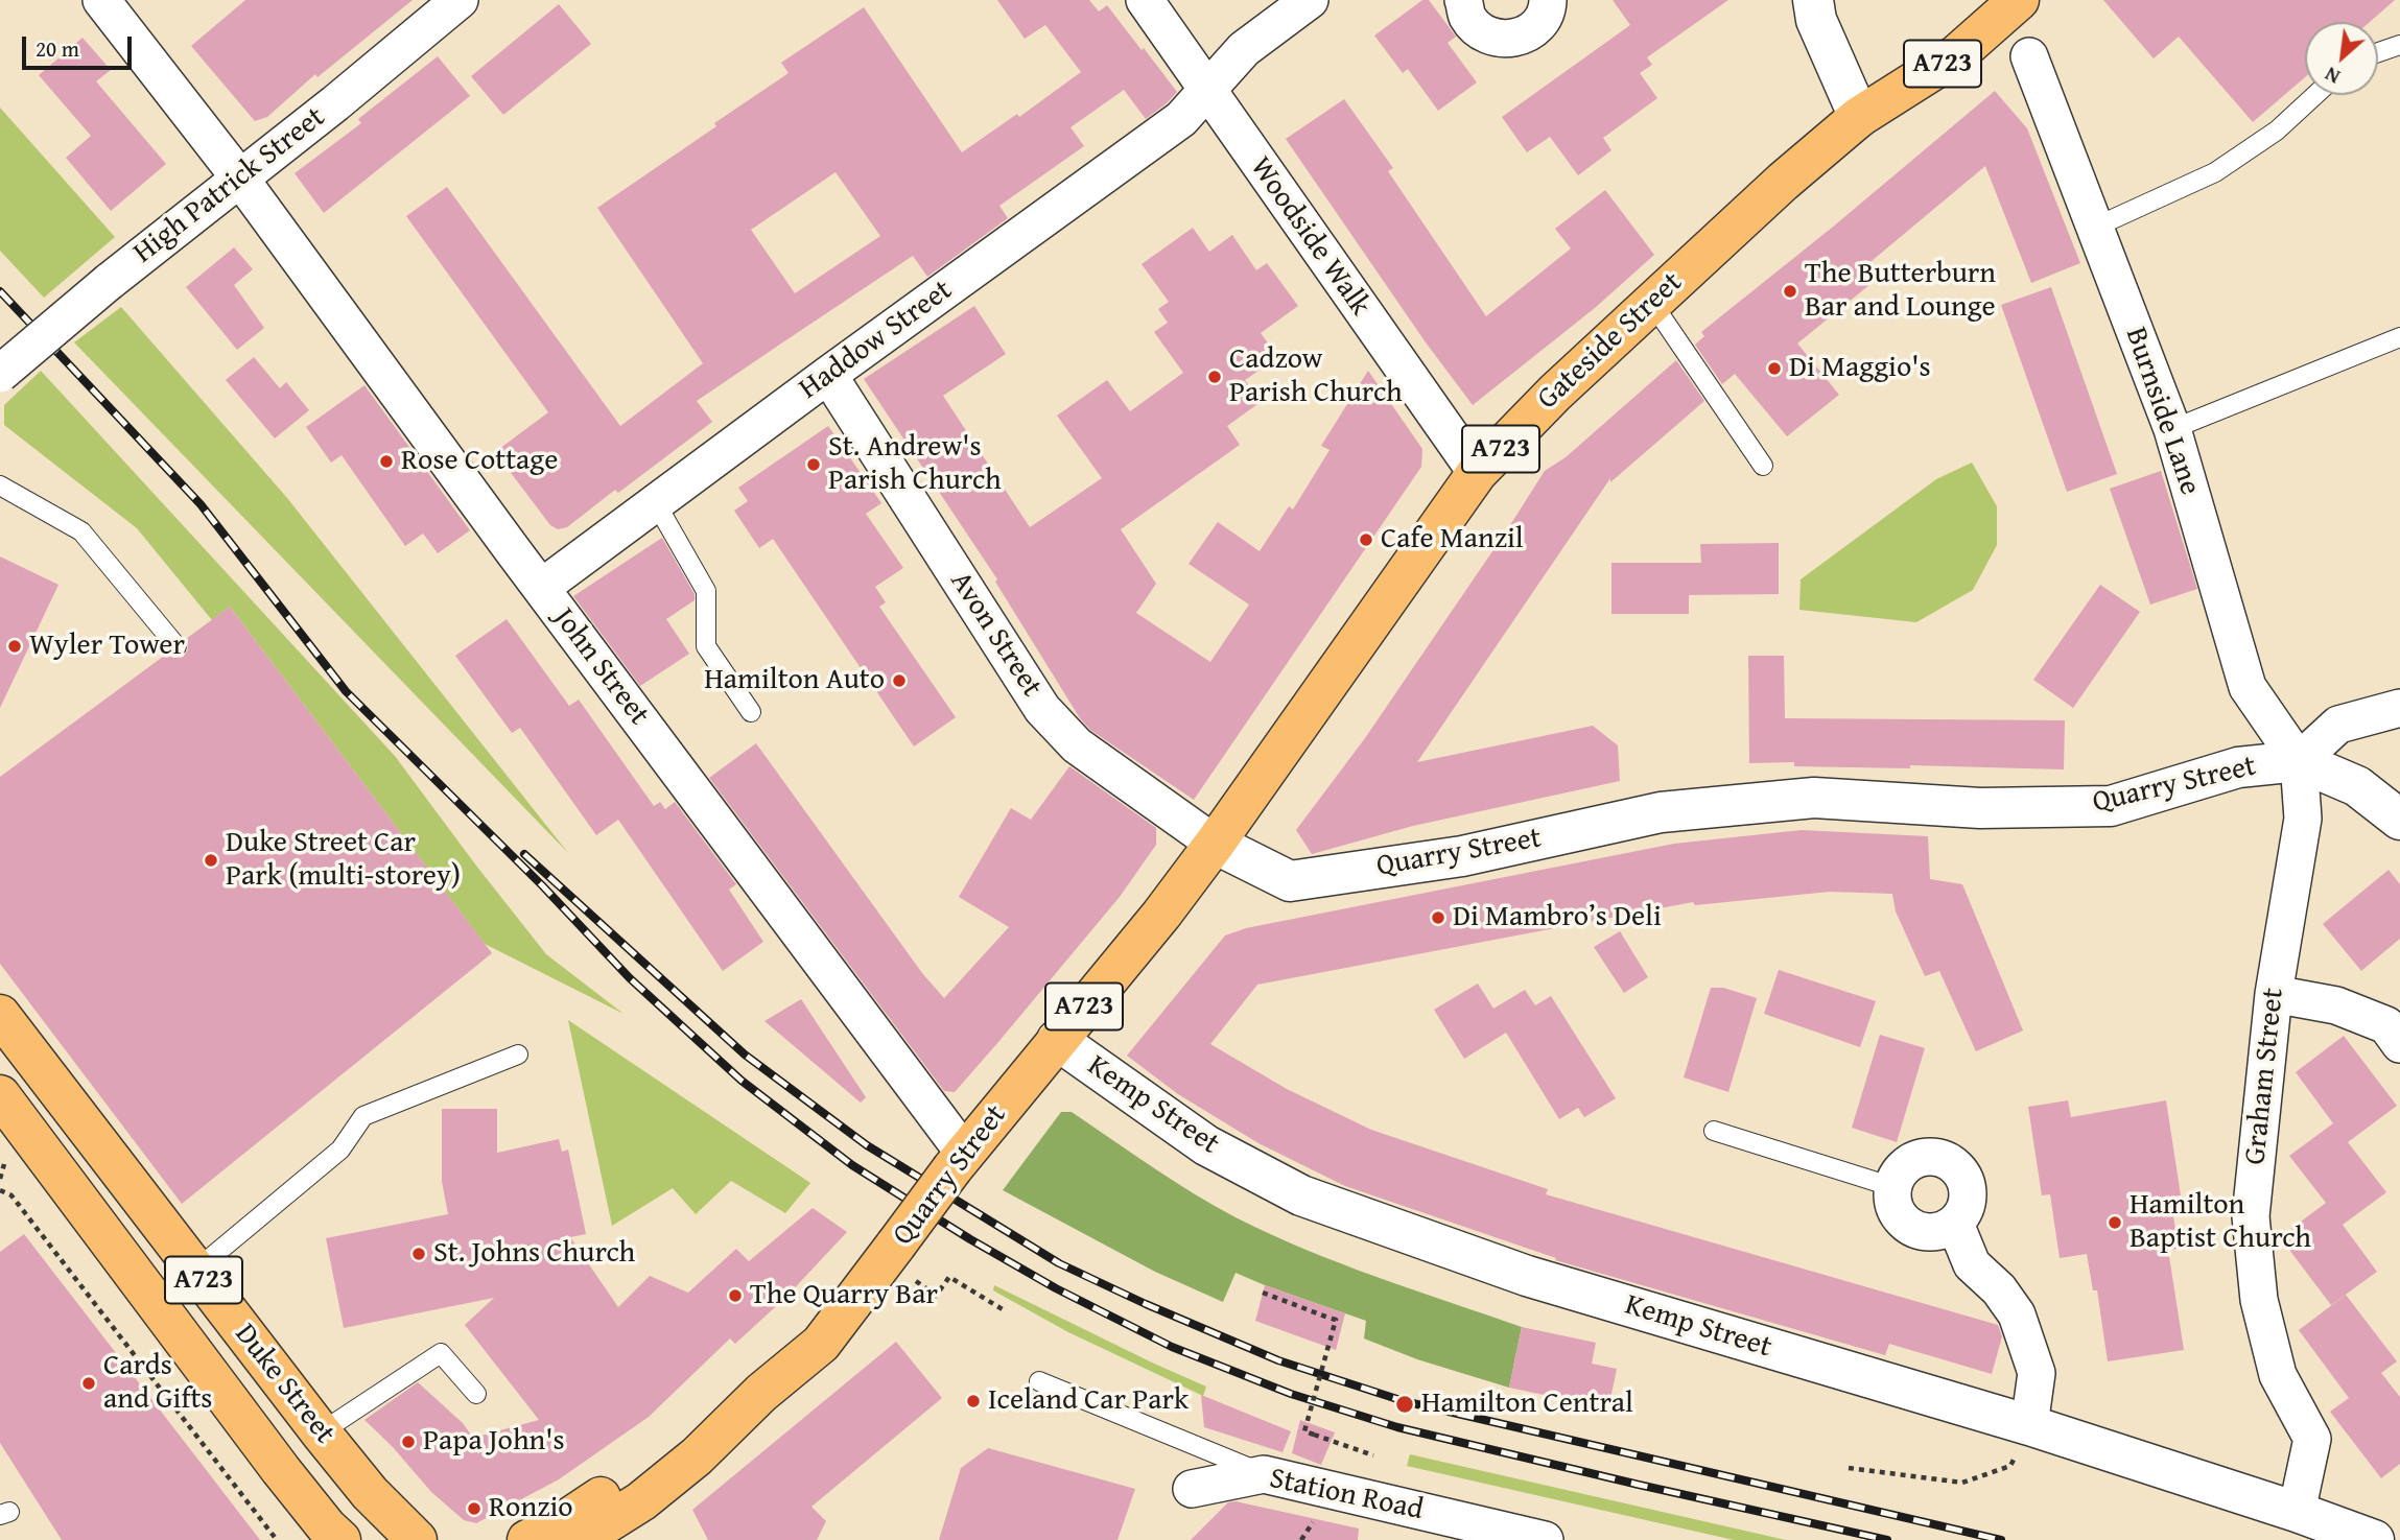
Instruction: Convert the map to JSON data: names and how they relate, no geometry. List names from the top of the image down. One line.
{"streets":{"main road":["A723","Gateside Street","Quarry Street","Duke Street"],"street":["High Patrick Street","Woodside Walk","Haddow Street","Burnside Lane","Avon Street","John Street","Graham Street","Kemp Street","Station Road"]},"crossings":[["A723","Gateside Street"],["High Patrick Street","John Street"],["Woodside Walk","Haddow Street"],["Woodside Walk","Gateside Street"],["Haddow Street","Avon Street"],["Haddow Street","John Street"],["Gateside Street","Avon Street"],["Gateside Street","Quarry Street"],["Burnside Lane","Quarry Street"],["Burnside Lane","Graham Street"],["Avon Street","Quarry Street"],["John Street","Quarry Street"],["Quarry Street","Graham Street"],["Quarry Street","Kemp Street"],["Graham Street","Kemp Street"]],"places":["The Butterburn Bar and Lounge","Di Maggio's","Cadzow Parish Church","Rose Cottage","St. Andrew's Parish Church","Cafe Manzil","Wyler Tower","Hamilton Auto","Duke Street Car Park (multi-storey)","Di Mambro’s Deli","Hamilton Baptist Church","St. Johns Church","The Quarry Bar","Cards and Gifts","Iceland Car Park","Hamilton Central","Papa John's","Ronzio"],"scale_bar":"20 m","north":"bottom left"}
